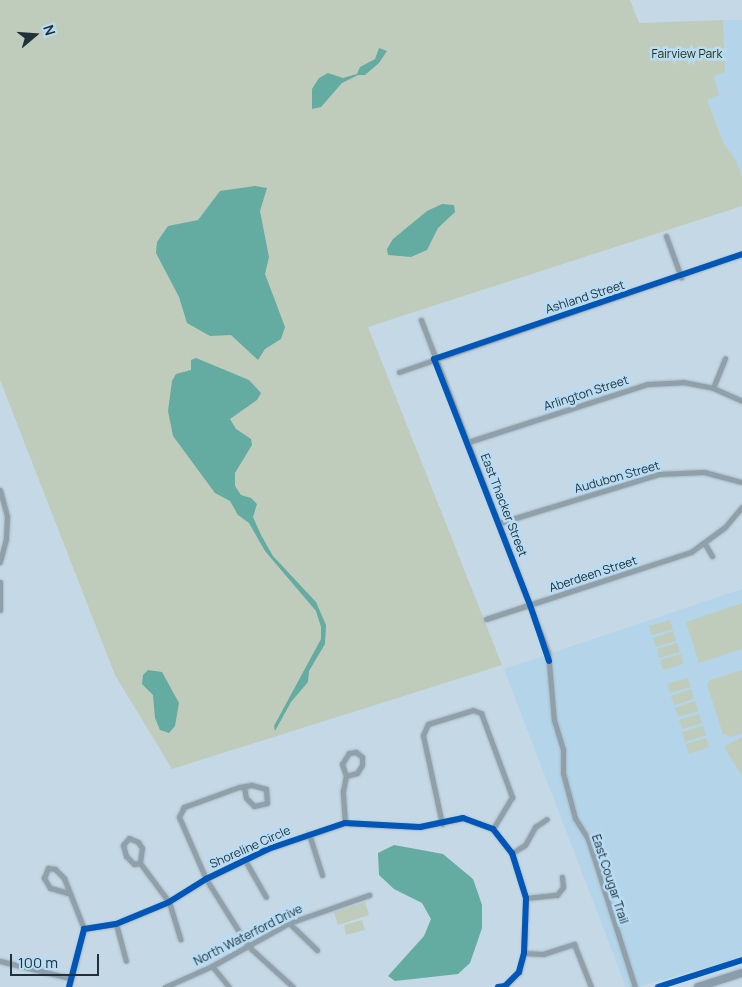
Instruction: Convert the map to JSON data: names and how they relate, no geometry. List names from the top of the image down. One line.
{"streets":{"street":["Ashland Street","Arlington Street","Audubon Street","East Thacker Street","Aberdeen Street","Shoreline Circle","East Cougar Trail","North Waterford Drive"]},"crossings":[["Ashland Street","East Thacker Street"],["Arlington Street","East Thacker Street"],["Audubon Street","East Thacker Street"],["East Thacker Street","Aberdeen Street"],["East Thacker Street","East Cougar Trail"]],"parks":["Fairview Park"],"scale_bar":"100 m","north":"right"}
